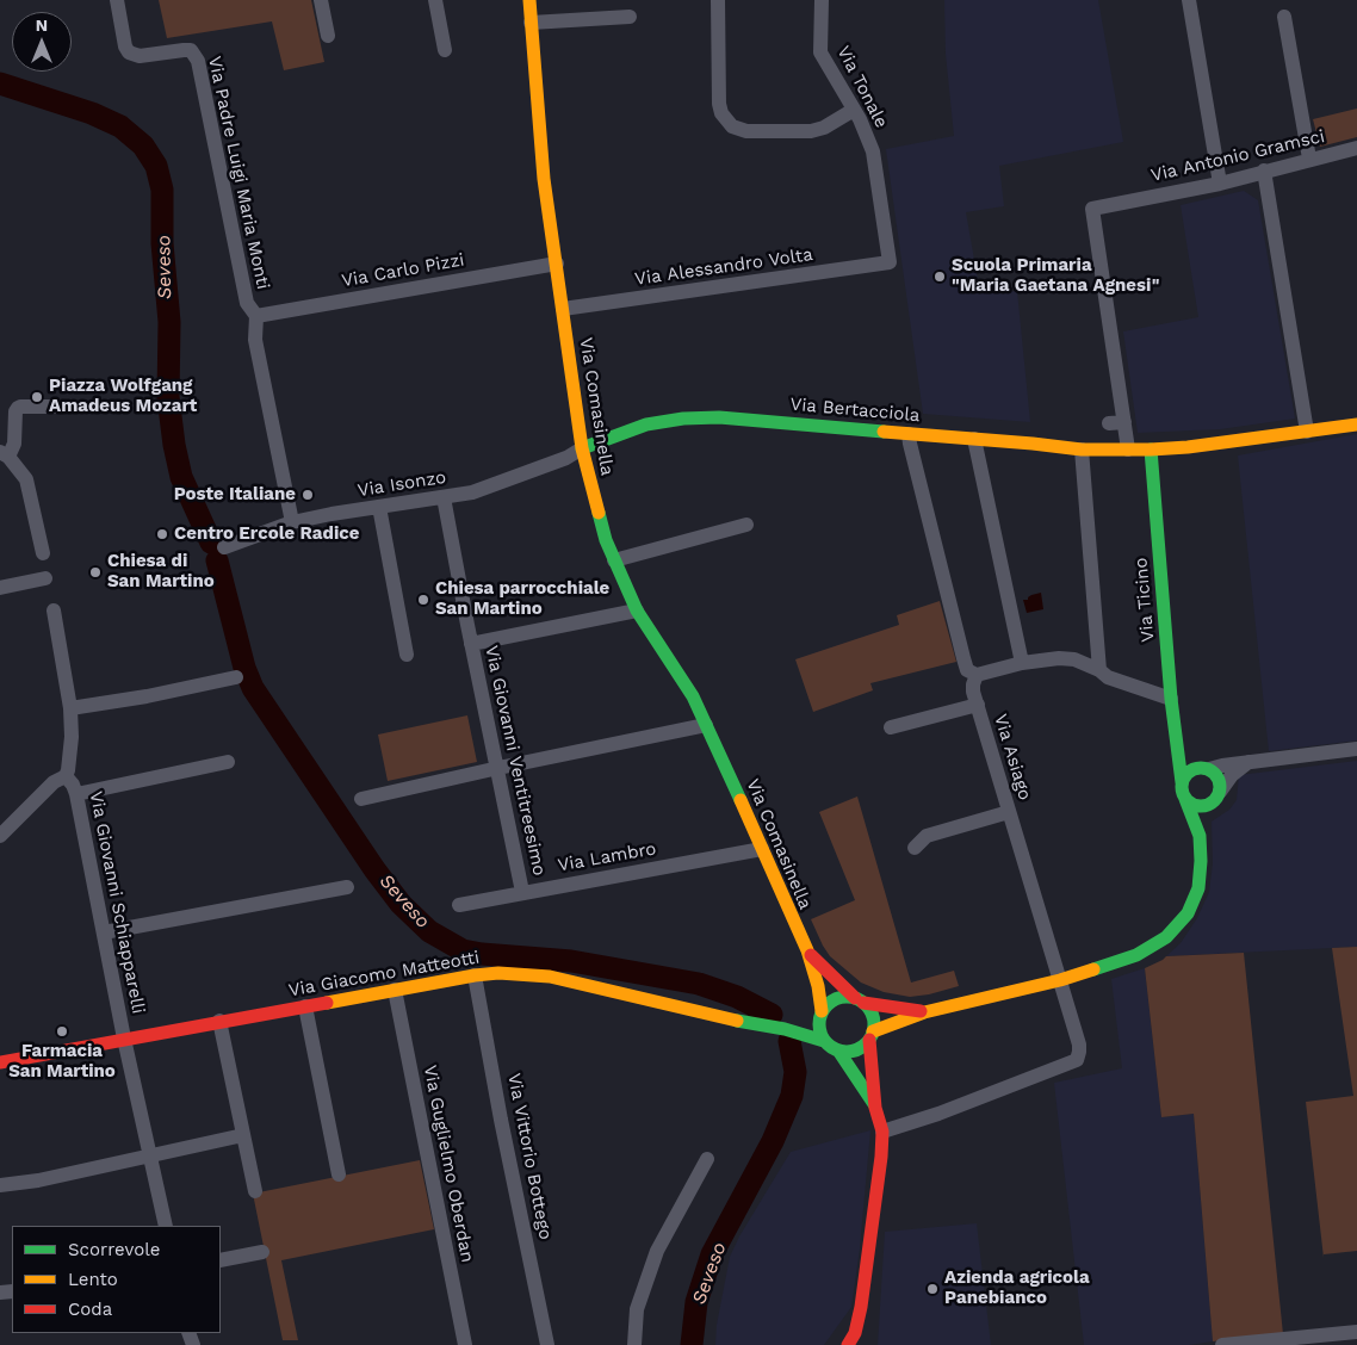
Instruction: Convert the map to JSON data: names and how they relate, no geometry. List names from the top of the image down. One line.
{"streets":{"street":["Via Tonale","Via Antonio Gramsci","Via Padre Luigi Maria Monti","Via Alessandro Volta","Via Carlo Pizzi","Via Comasinella","Via Bertacciola","Via Isonzo","Via Ticino","Via Asiago","Via Giovanni Ventitreesimo","Via Lambro","Via Giovanni Schiapparelli","Via Giacomo Matteotti","Via Vittorio Bottego","Via Guglielmo Oberdan"]},"crossings":[["Via Tonale","Via Alessandro Volta"],["Via Antonio Gramsci","Via Bertacciola"],["Via Padre Luigi Maria Monti","Via Carlo Pizzi"],["Via Padre Luigi Maria Monti","Via Isonzo"],["Via Alessandro Volta","Via Comasinella"],["Via Carlo Pizzi","Via Comasinella"],["Via Comasinella","Via Bertacciola"],["Via Comasinella","Via Isonzo"],["Via Comasinella","Via Lambro"],["Via Comasinella","Via Giacomo Matteotti"],["Via Bertacciola","Via Isonzo"],["Via Bertacciola","Via Ticino"],["Via Isonzo","Via Giovanni Ventitreesimo"],["Via Giovanni Ventitreesimo","Via Lambro"],["Via Giovanni Schiapparelli","Via Giacomo Matteotti"],["Via Giacomo Matteotti","Via Vittorio Bottego"],["Via Giacomo Matteotti","Via Guglielmo Oberdan"]],"water":["Seveso"],"places":["Scuola Primaria \"Maria Gaetana Agnesi\"","Piazza Wolfgang Amadeus Mozart","Poste Italiane","Centro Ercole Radice","Chiesa di San Martino","Chiesa parrocchiale San Martino","Farmacia San Martino","Azienda agricola Panebianco"],"legend":["Scorrevole","Lento","Coda"],"north":"top"}
